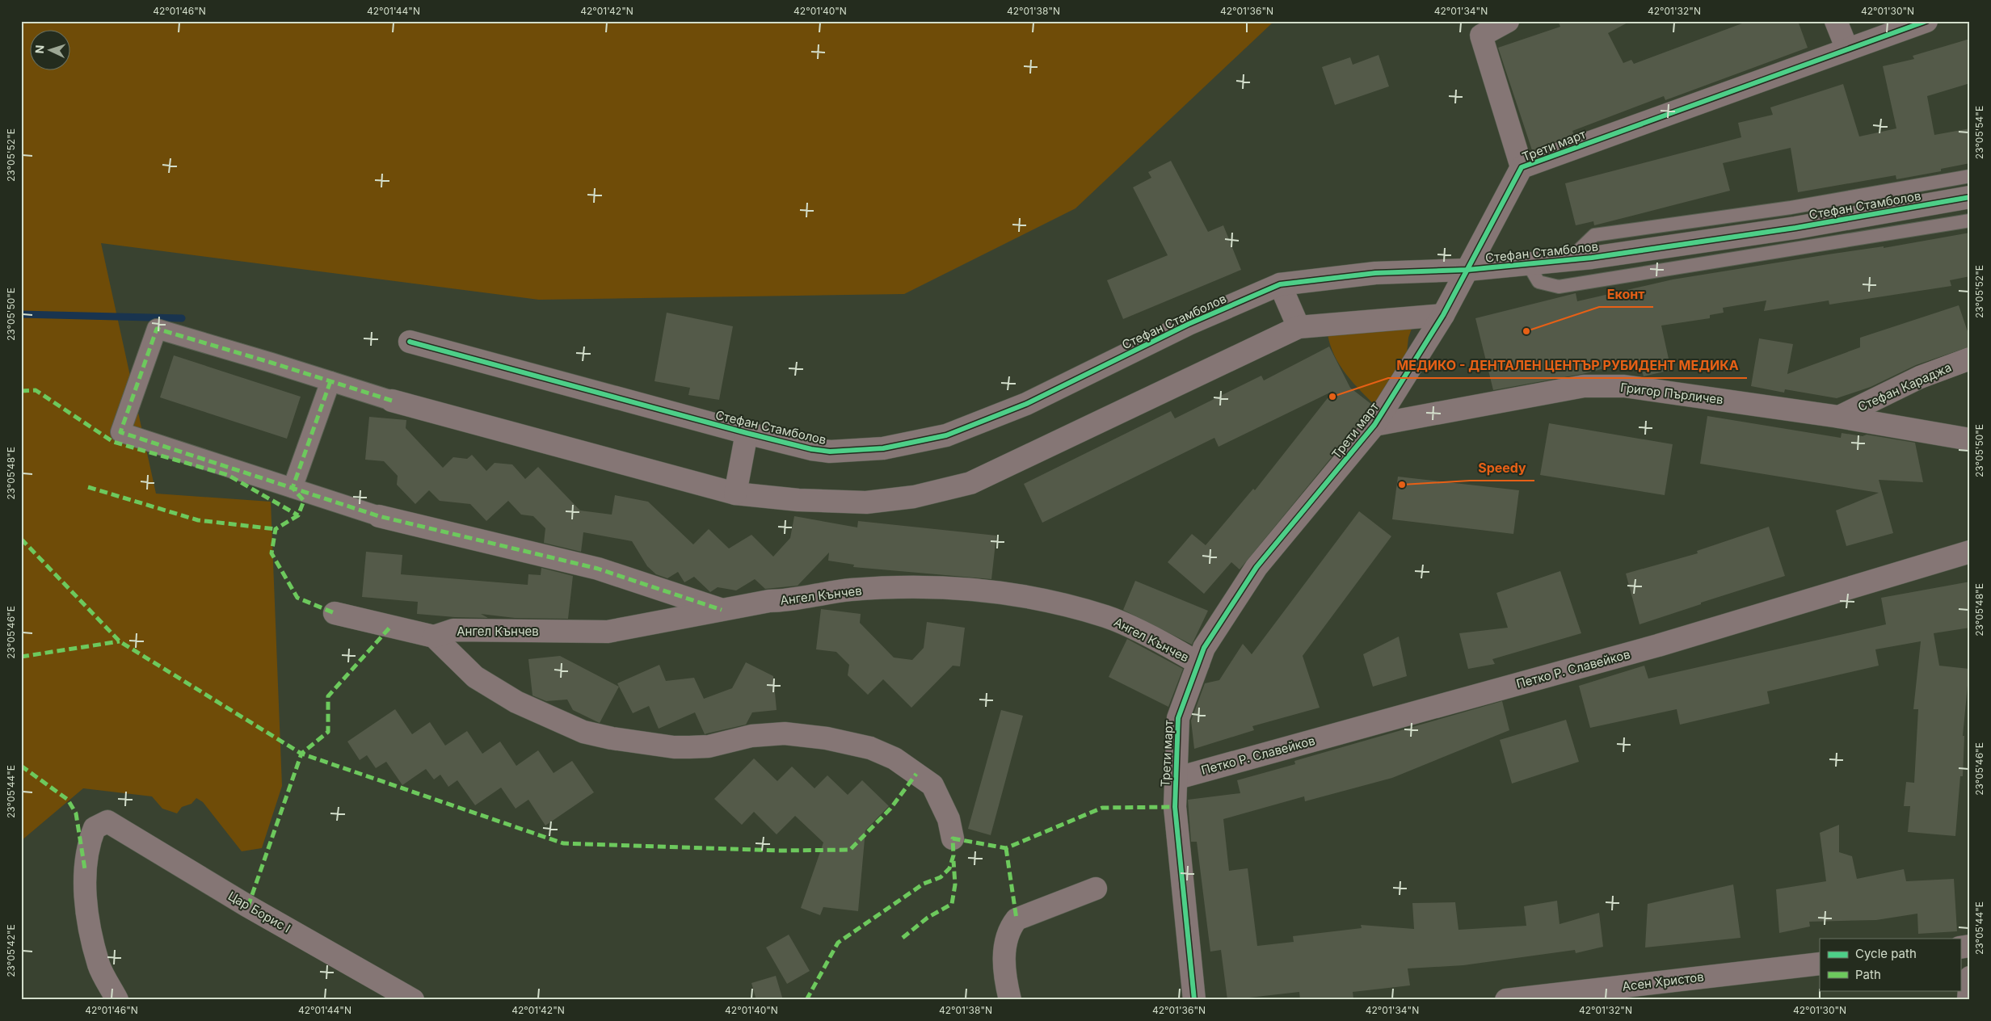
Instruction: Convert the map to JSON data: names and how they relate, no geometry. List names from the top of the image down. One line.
{"streets":{"street":["Трети март","Стефан Стамболов","Стефан Караджа","Григор Пърличев","Ангел Кънчев","Петко Р. Славейков","Цар Борис I","Асен Христов"]},"crossings":[["Трети март","Стефан Стамболов"],["Трети март","Григор Пърличев"],["Трети март","Ангел Кънчев"],["Трети март","Петко Р. Славейков"],["Стефан Караджа","Григор Пърличев"]],"places":["Еконт","МЕДИКО - ДЕНТАЛЕН ЦЕНТЪР РУБИДЕНТ МЕДИКА","Speedy"],"legend":["Cycle path","Path"],"north":"left","coordinates":["42°01'46\"N","42°01'44\"N","42°01'42\"N","42°01'40\"N","42°01'38\"N","42°01'36\"N","42°01'34\"N","42°01'32\"N","42°01'30\"N","23°05'54\"E","23°05'52\"E","23°05'50\"E","23°05'48\"E","23°05'46\"E","23°05'44\"E","23°05'42\"E"]}
